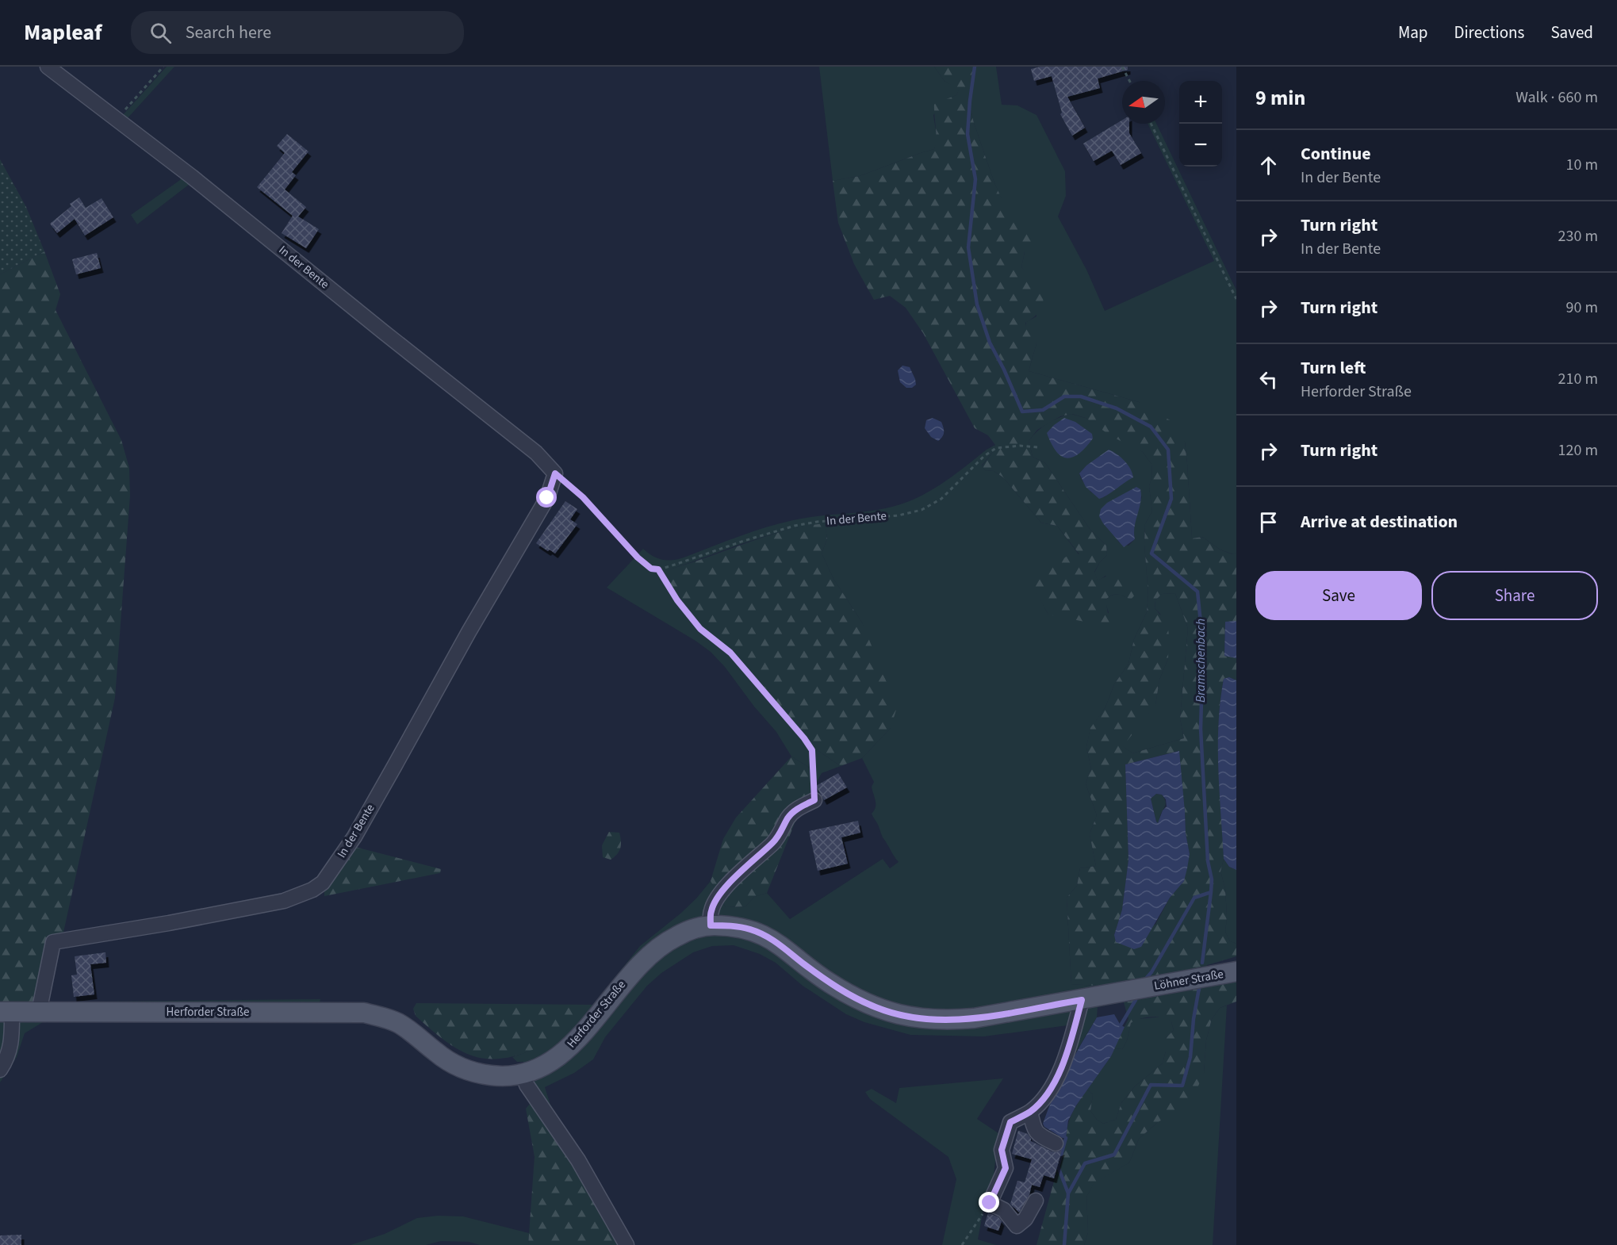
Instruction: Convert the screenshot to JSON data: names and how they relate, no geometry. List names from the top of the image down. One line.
{"streets":{"main road":["Löhner Straße","Herforder Straße"],"street":["In der Bente"]},"crossings":[["In der Bente","Herforder Straße"],["Löhner Straße","Herforder Straße"]],"water":["Bramschenbach"],"north":"left","page":{"header":"Mapleaf","search":"Search here","nav":["Map","Directions","Saved"],"heading":["9 min","Walk · 660 m"],"map_buttons":["+","−"],"list":[["Continue","In der Bente","10 m"],["Turn right","In der Bente","230 m"],["Turn right","90 m"],["Turn left","Herforder Straße","210 m"],["Turn right","120 m"],"Arrive at destination"],"buttons":["Save","Share"]}}
